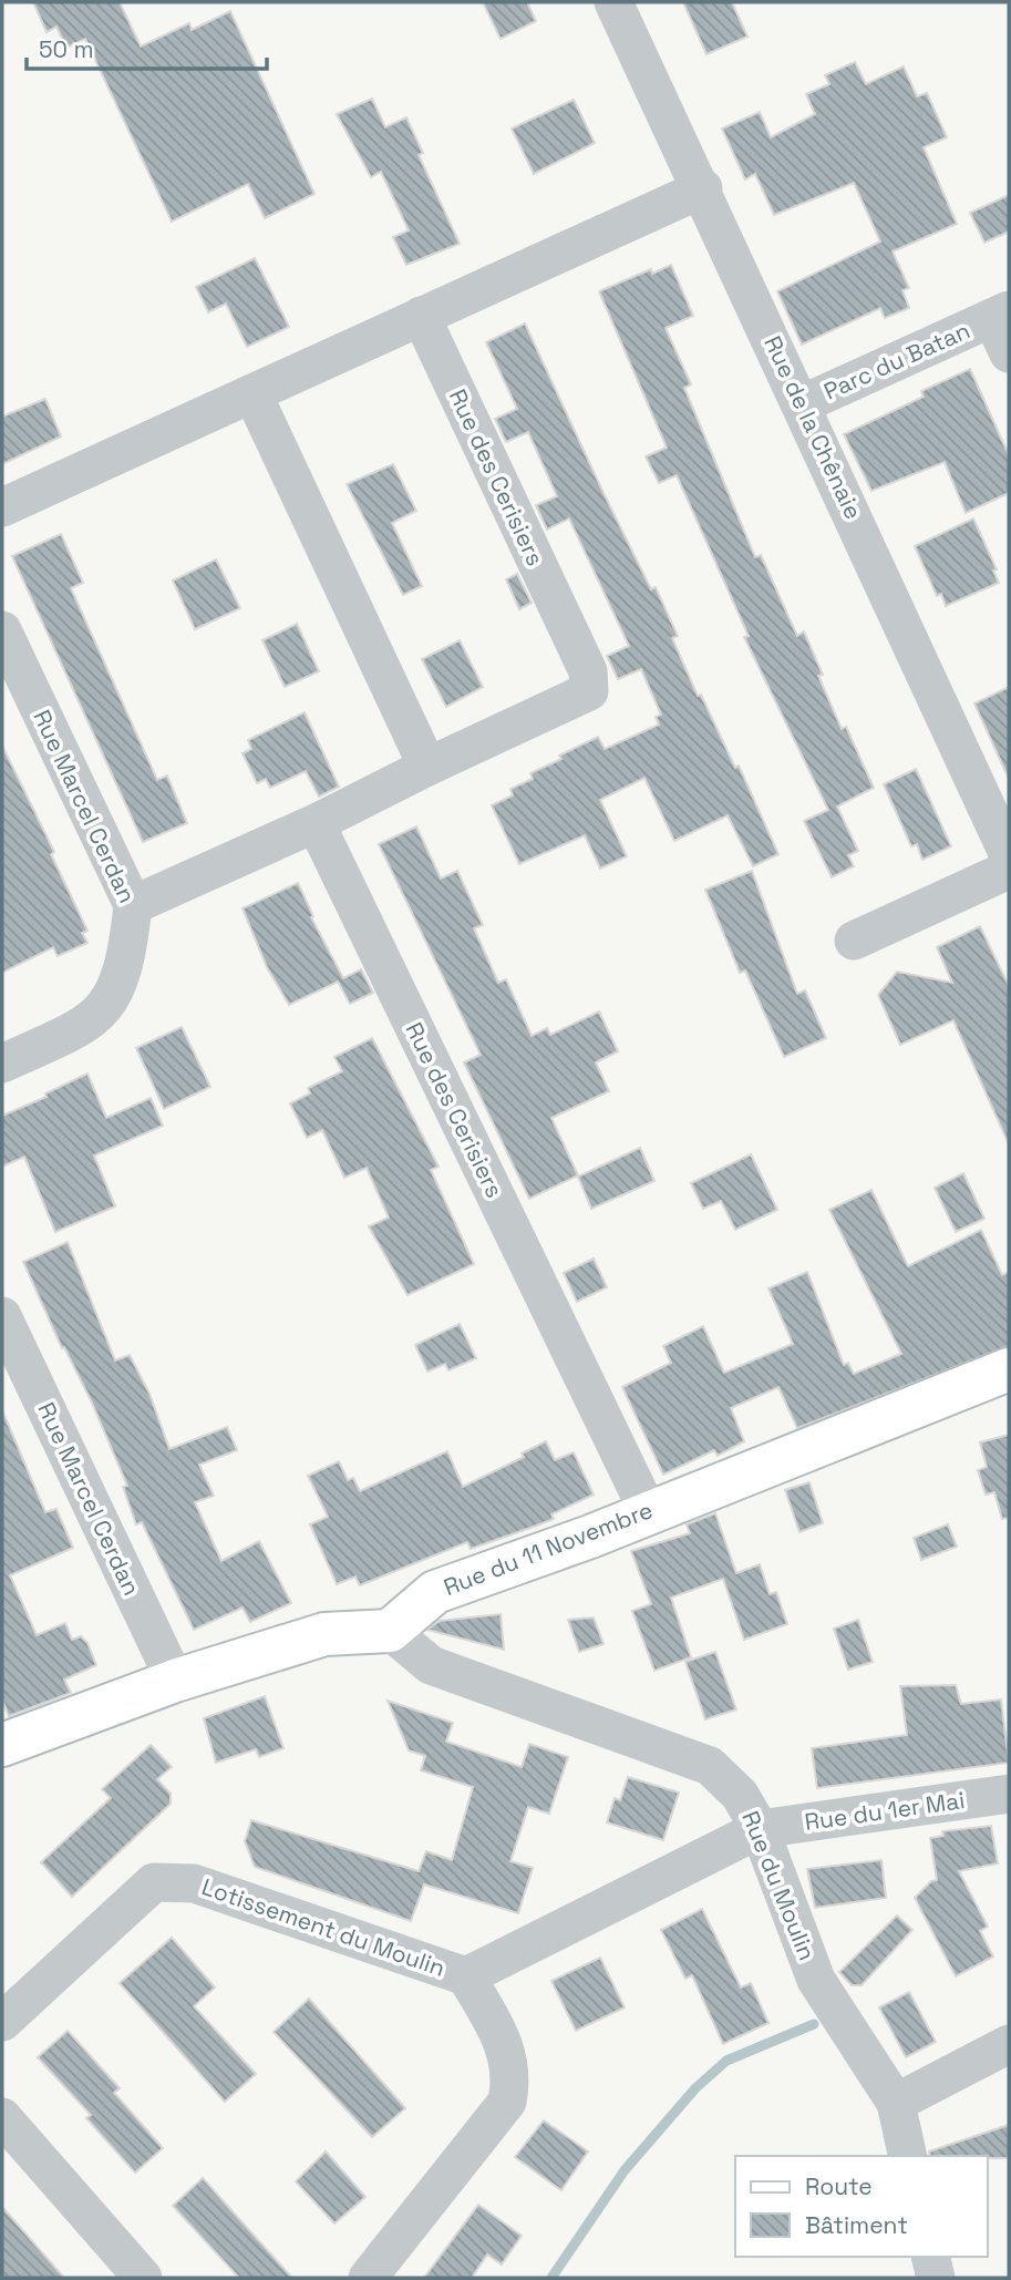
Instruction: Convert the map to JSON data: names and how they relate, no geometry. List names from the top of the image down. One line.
{"streets":{"street":["Parc du Batan","Rue de la Chênaie","Rue des Cerisiers","Rue Marcel Cerdan","Rue du 11 Novembre","Rue du 1er Mai","Rue du Moulin","Lotissement du Moulin"]},"crossings":[["Parc du Batan","Rue de la Chênaie"],["Rue des Cerisiers","Rue du 11 Novembre"],["Rue du 11 Novembre","Rue du Moulin"],["Rue du 1er Mai","Rue du Moulin"],["Rue du 1er Mai","Lotissement du Moulin"],["Rue du Moulin","Lotissement du Moulin"]],"legend":["Route","Bâtiment"],"scale_bar":"50 m"}
